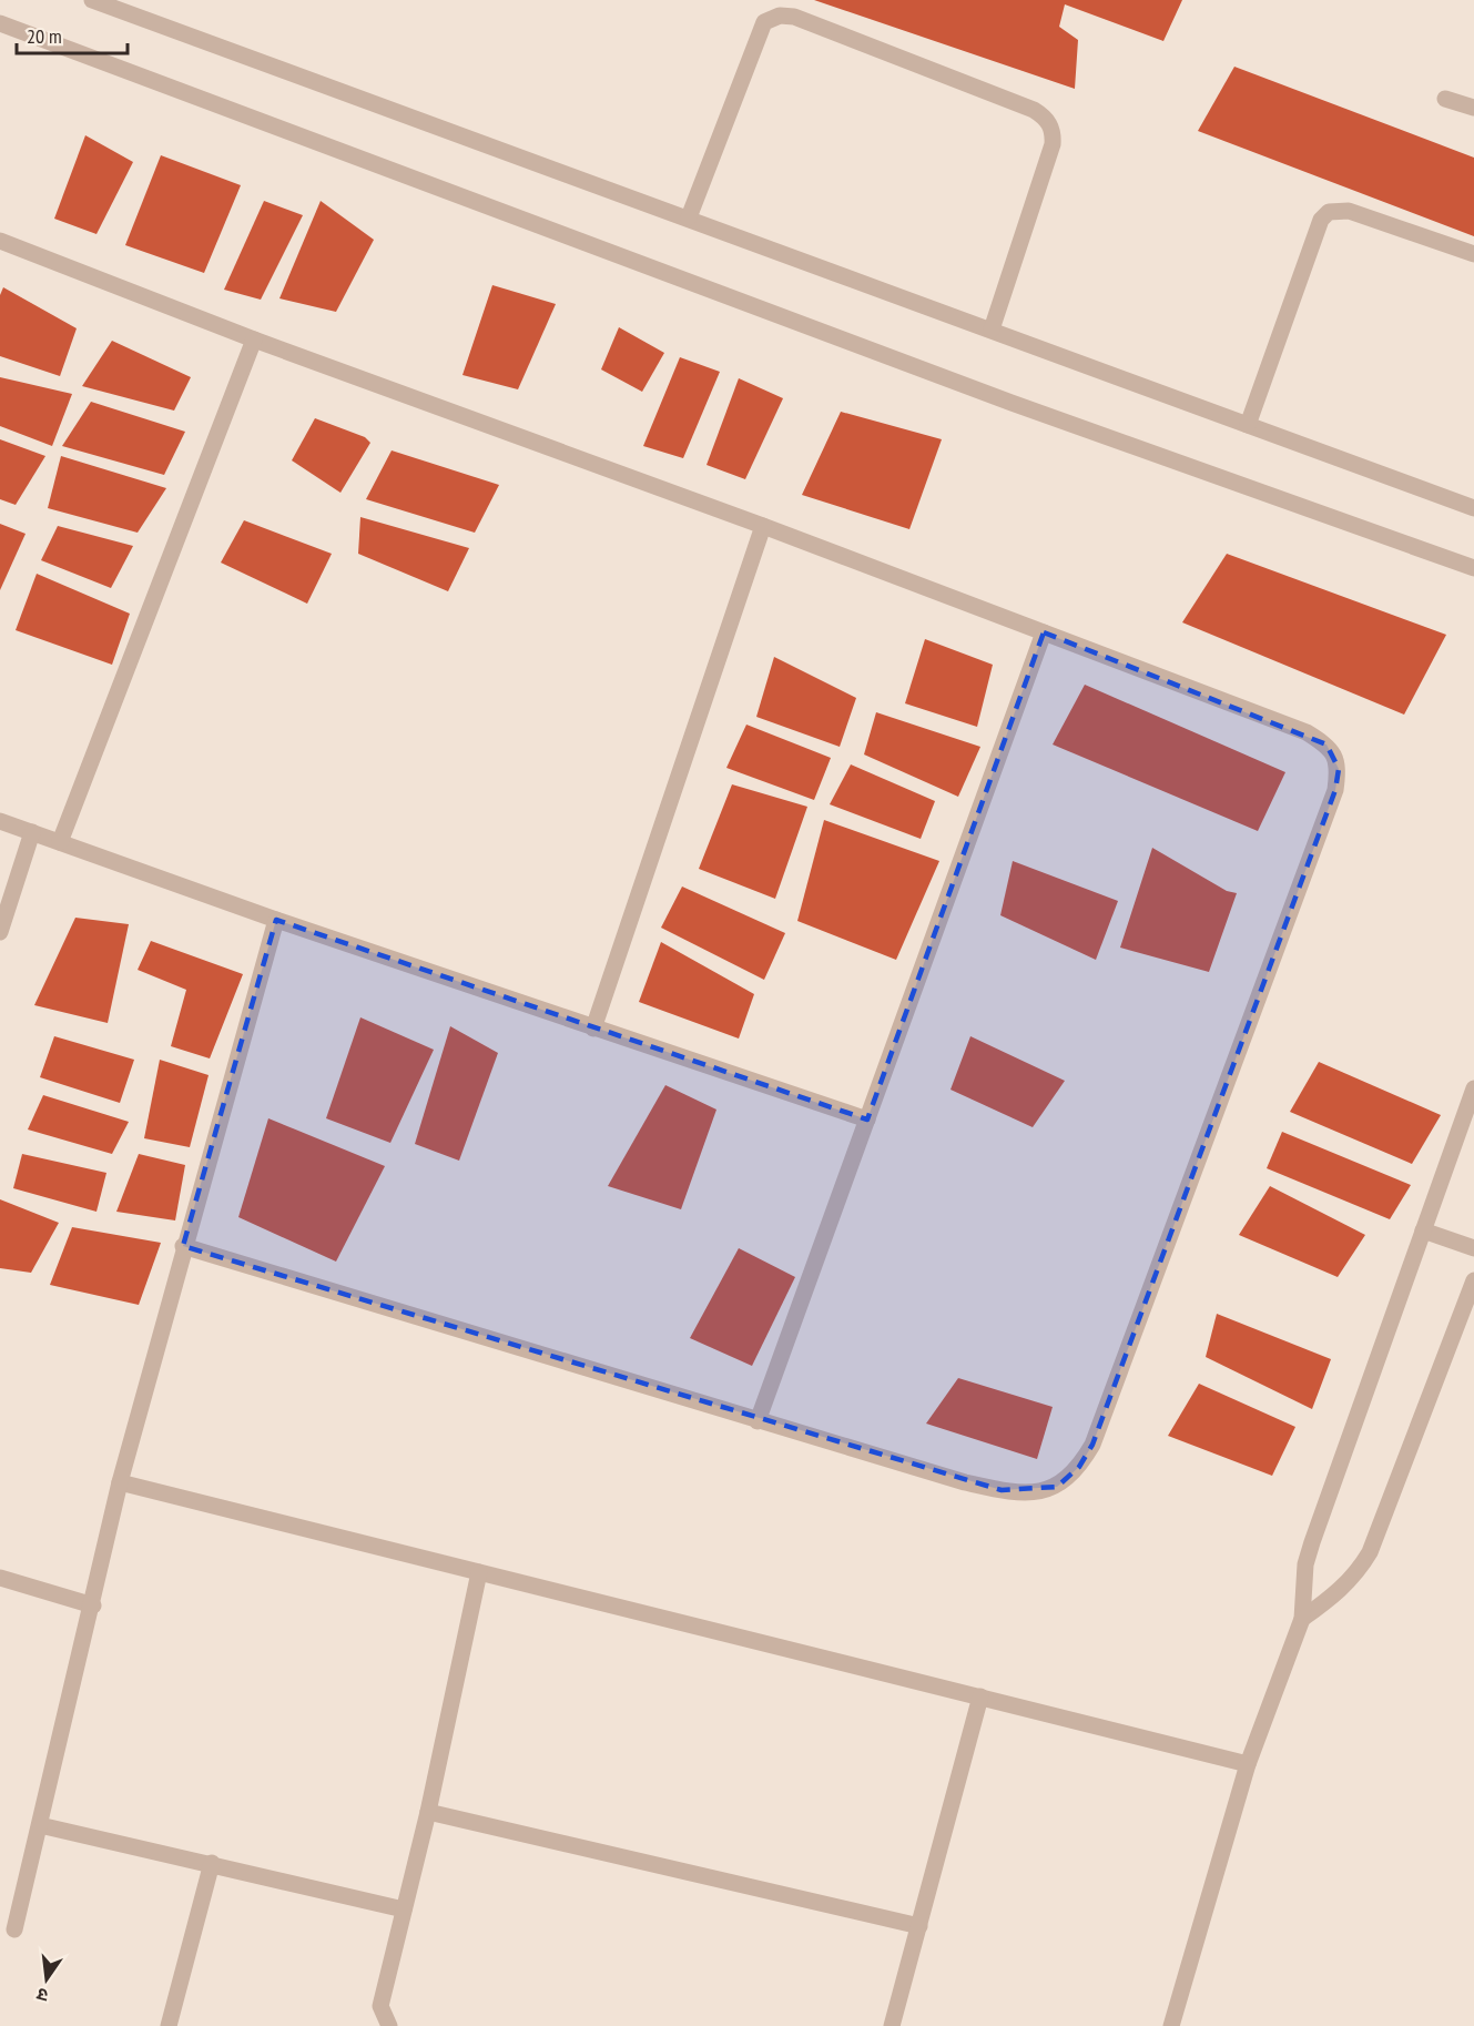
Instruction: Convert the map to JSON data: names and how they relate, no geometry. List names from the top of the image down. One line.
{"scale_bar":"20 m","north":"bottom"}
